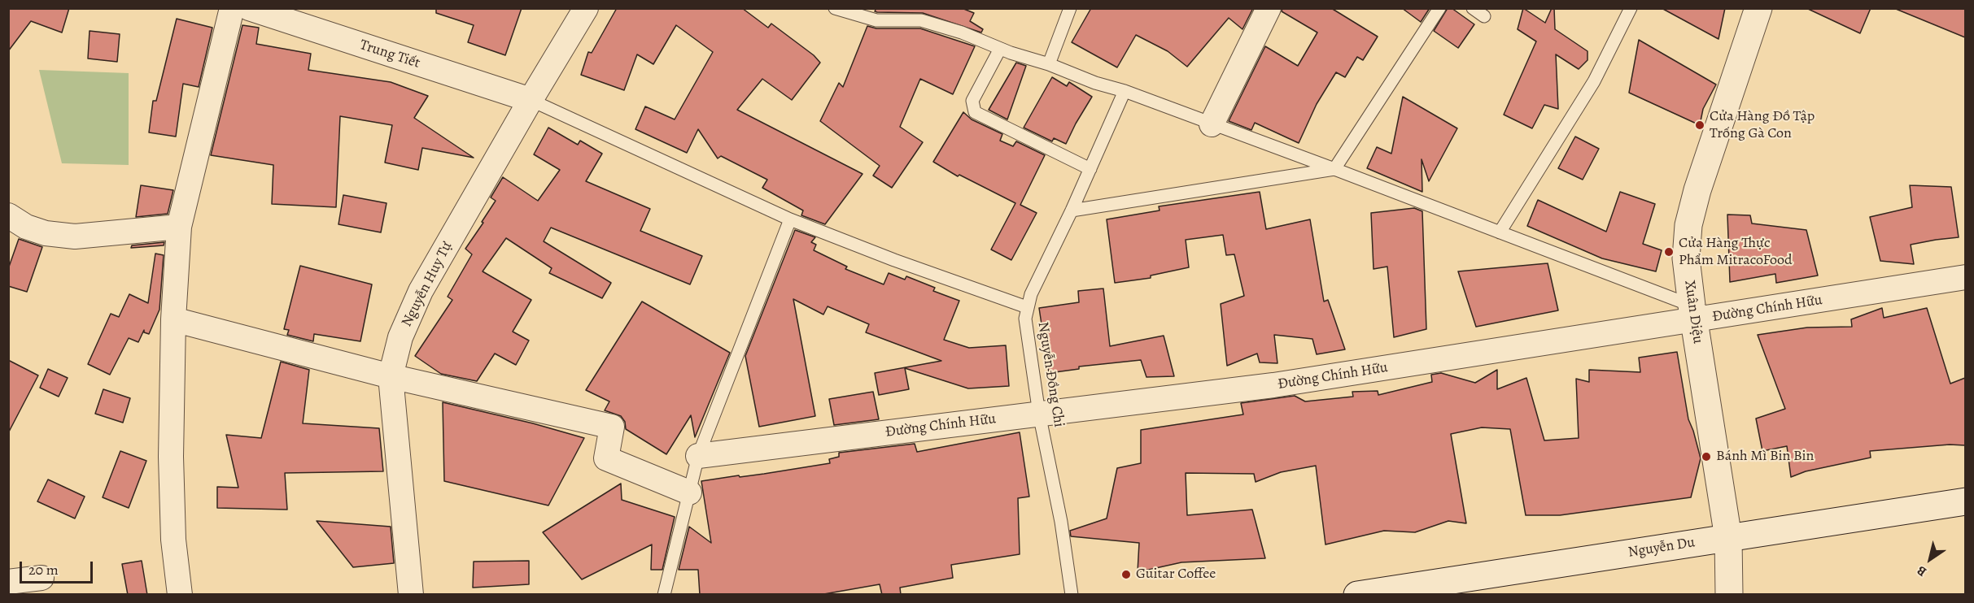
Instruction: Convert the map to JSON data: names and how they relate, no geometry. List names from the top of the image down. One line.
{"streets":{"main road":["Xuân Diệu","Nguyễn Du"],"street":["Trung Tiết","Nguyễn Huy Tự","Đường Chính Hữu"],"lane":["Nguyễn Đồng Chi"]},"crossings":[["Trung Tiết","Nguyễn Huy Tự"],["Đường Chính Hữu","Xuân Diệu"],["Đường Chính Hữu","Nguyễn Đồng Chi"],["Xuân Diệu","Nguyễn Du"]],"places":["Cửa Hàng Đồ Tập Trống Gà Con","Cửa Hàng Thực Phẩm MitracoFood","Bánh Mì Bin Bin","Guitar Coffee"],"scale_bar":"20 m","north":"bottom left"}
